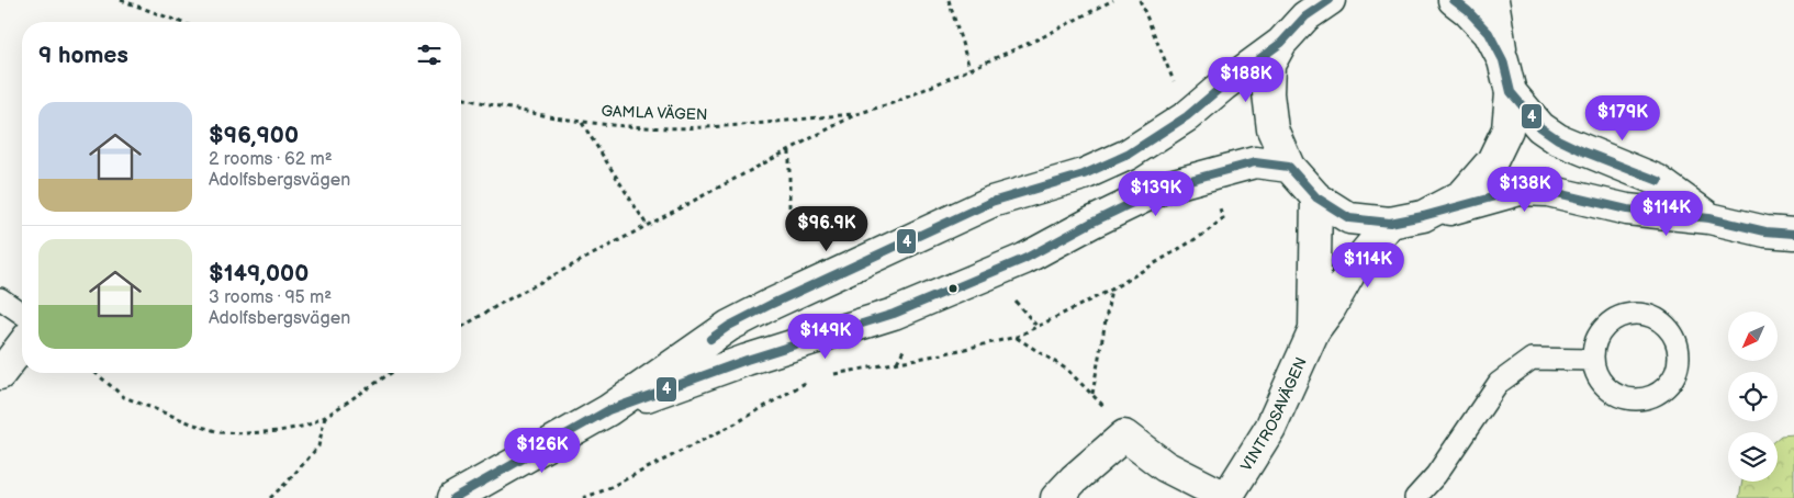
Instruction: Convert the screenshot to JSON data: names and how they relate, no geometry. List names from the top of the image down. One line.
{"streets":{"main road":["VINTROSAVÄGEN"],"path":["GAMLA VÄGEN"]},"lines":["transit line 4"],"north":"bottom left","page":{"heading":"9 homes","price":["$188K","$179K","$138K","$139K","$114K","$96.9K","$114K","$149K","$126K"],"list":[{"name":"$96,900","note":"2 rooms · 62 m² · Adolfsbergsvägen"},{"name":"$149,000","note":"3 rooms · 95 m² · Adolfsbergsvägen"}]}}
